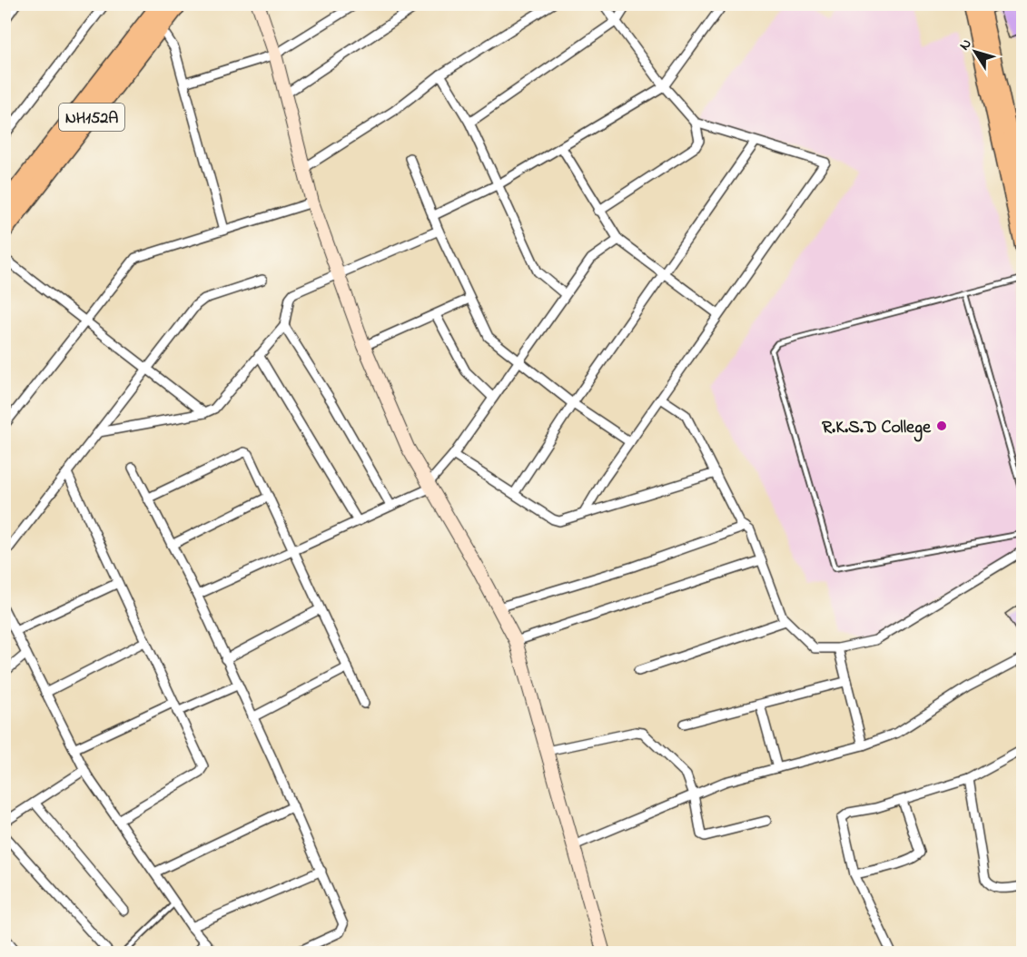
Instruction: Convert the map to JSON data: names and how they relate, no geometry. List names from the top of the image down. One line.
{"streets":{"highway":["NH152A"]},"places":["R.K.S.D College"],"north":"top left"}
